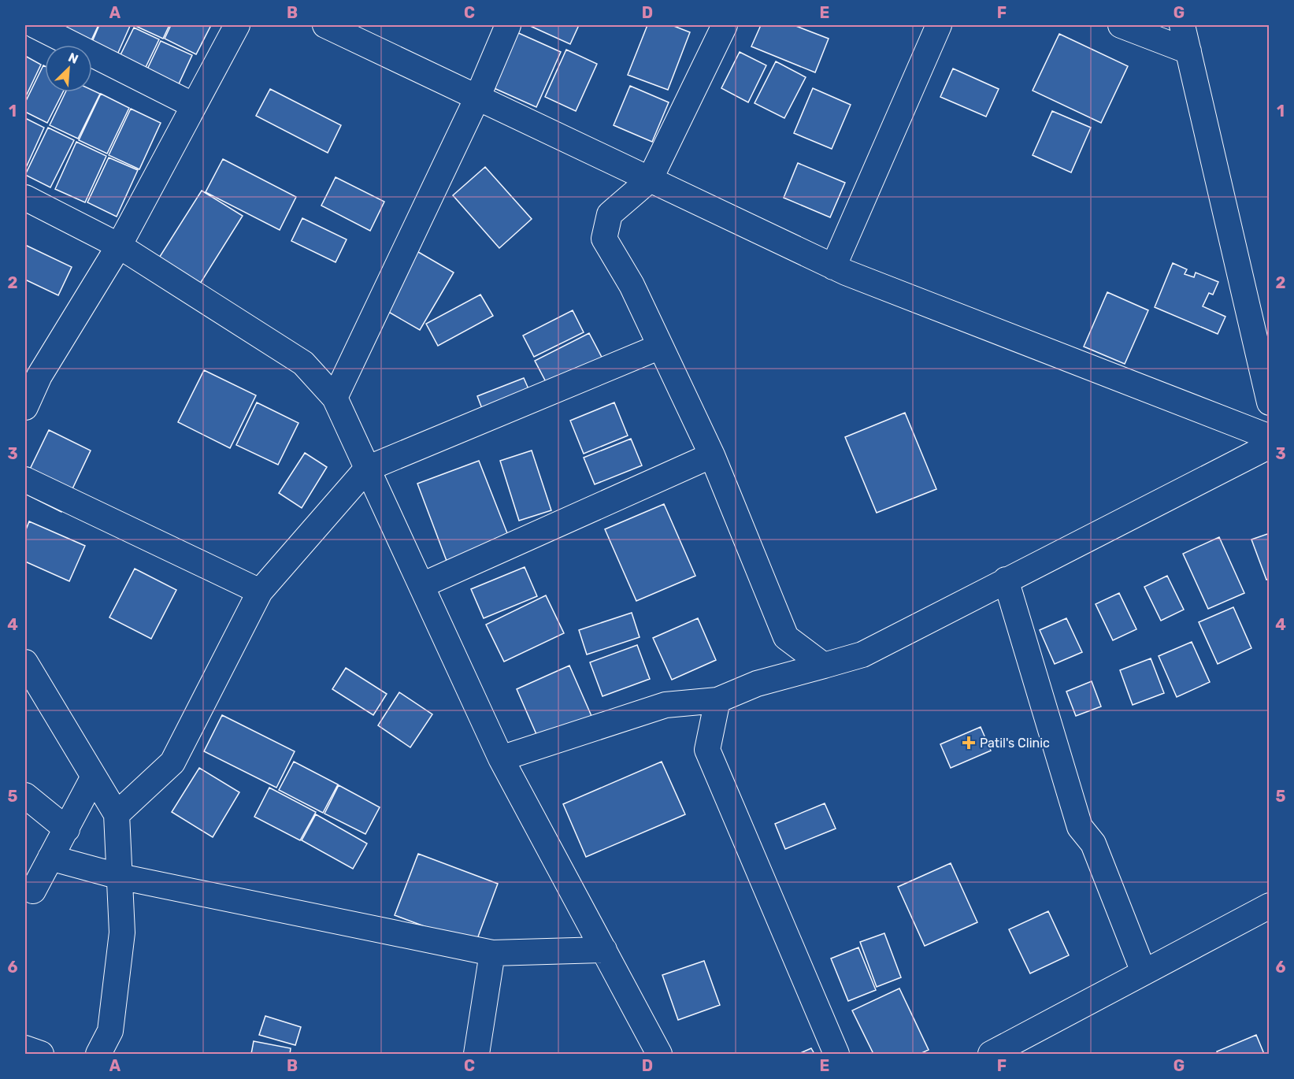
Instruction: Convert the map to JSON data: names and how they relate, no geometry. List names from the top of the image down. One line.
{"places":{"health":["Patil's Clinic"]},"north":"top right","grid":{"columns":["A","B","C","D","E","F","G"],"rows":["1","2","3","4","5","6"]}}
